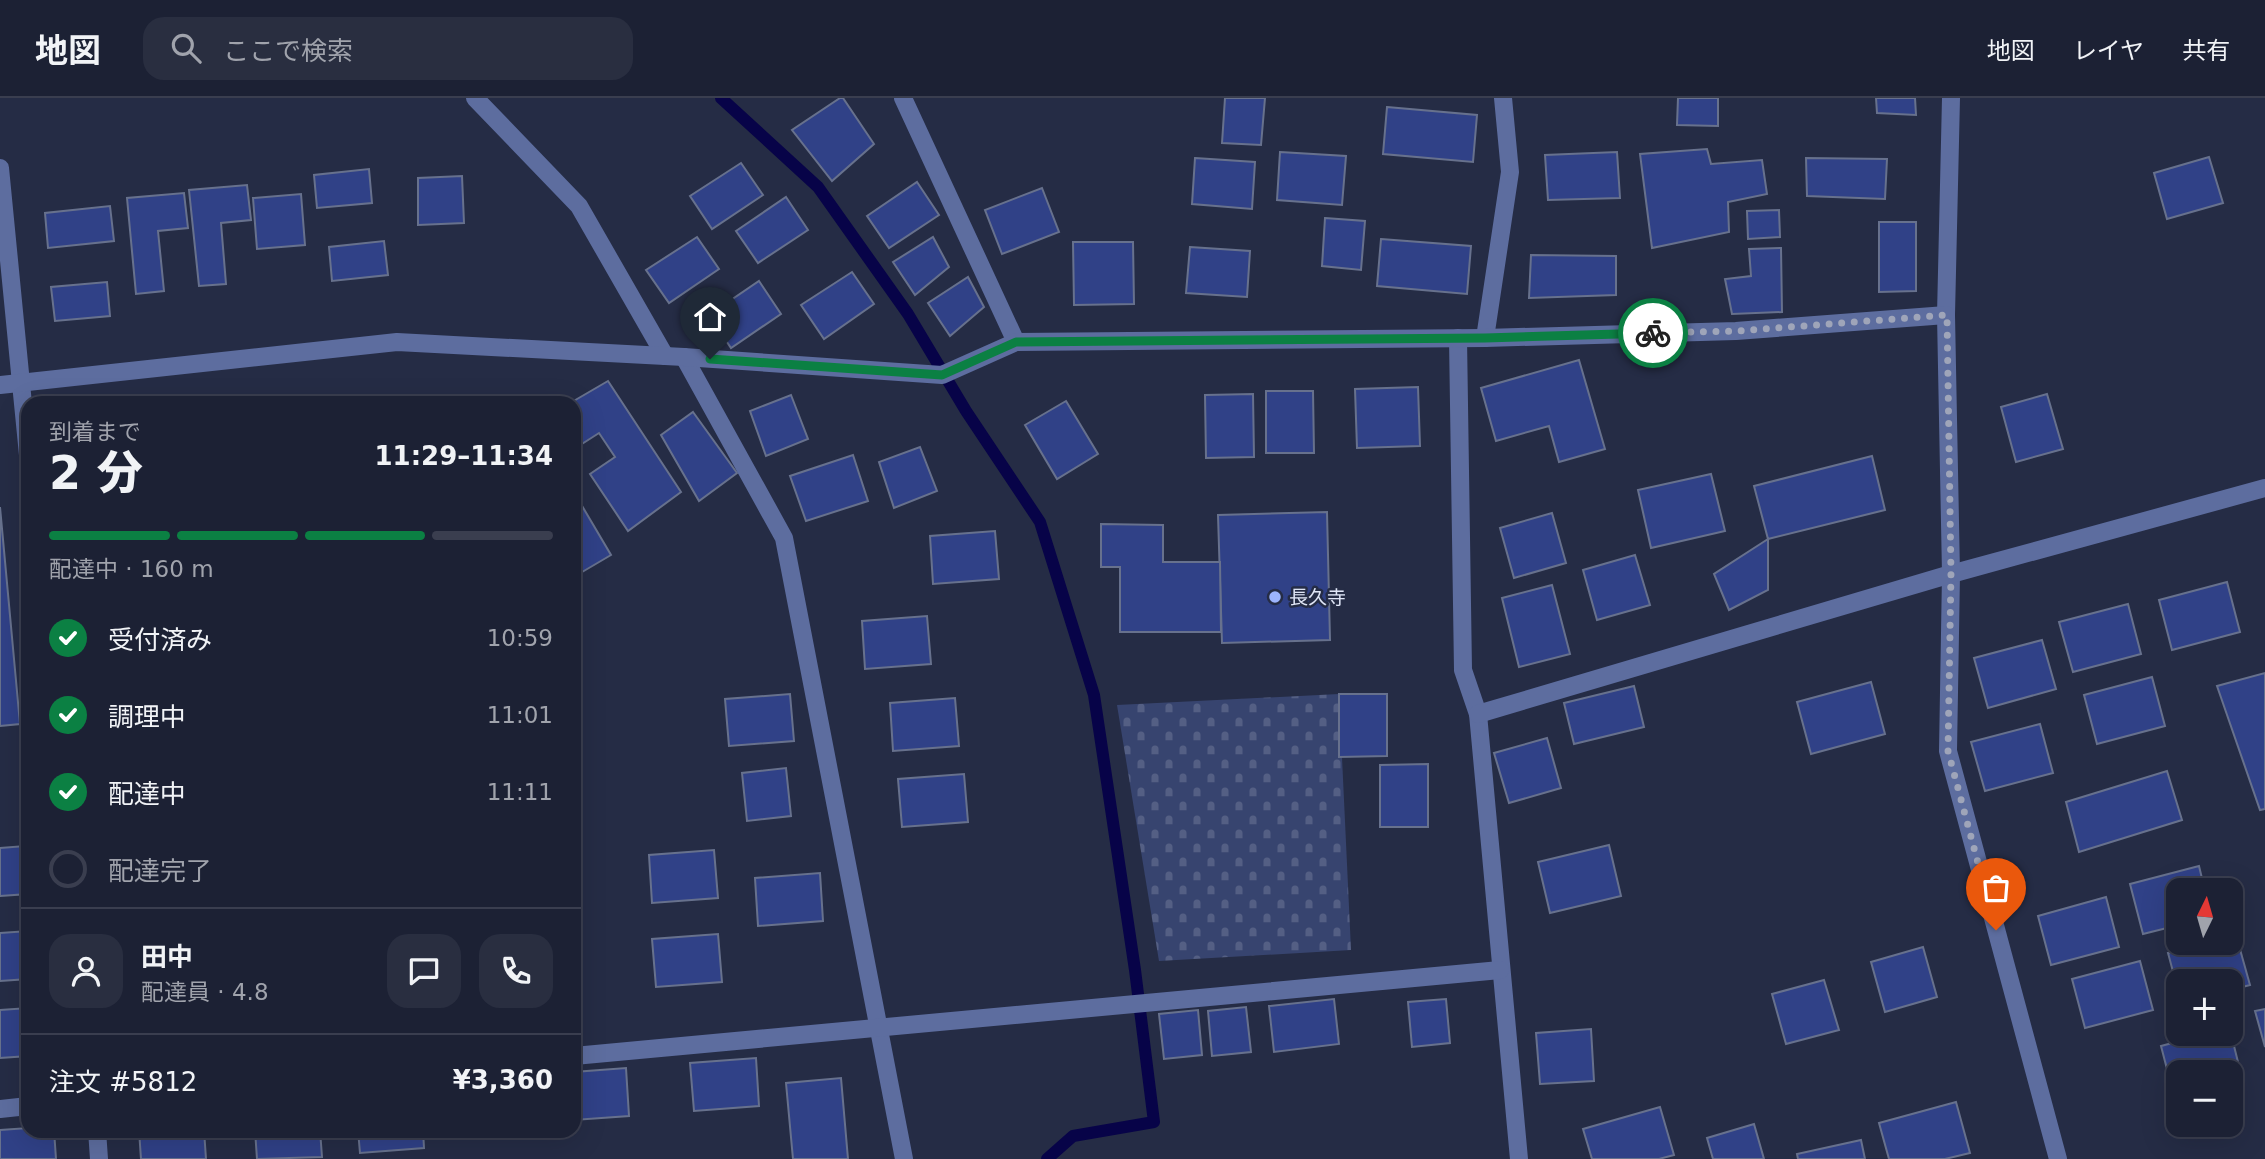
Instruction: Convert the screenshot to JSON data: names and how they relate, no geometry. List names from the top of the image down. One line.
{"places":["長久寺"],"north":"top","page":{"header":"地図","search":"ここで検索","nav":["地図","レイヤ","共有"],"heading":["2 分","到着まで","11:29–11:34"],"panel":["田中","配達員 · 4.8","注文 #5812","¥3,360"],"bar":"配達中 · 160 m","list":[["受付済み","10:59"],["調理中","11:01"],["配達中","11:11"],"配達完了"],"map_buttons":["+","−"]}}
